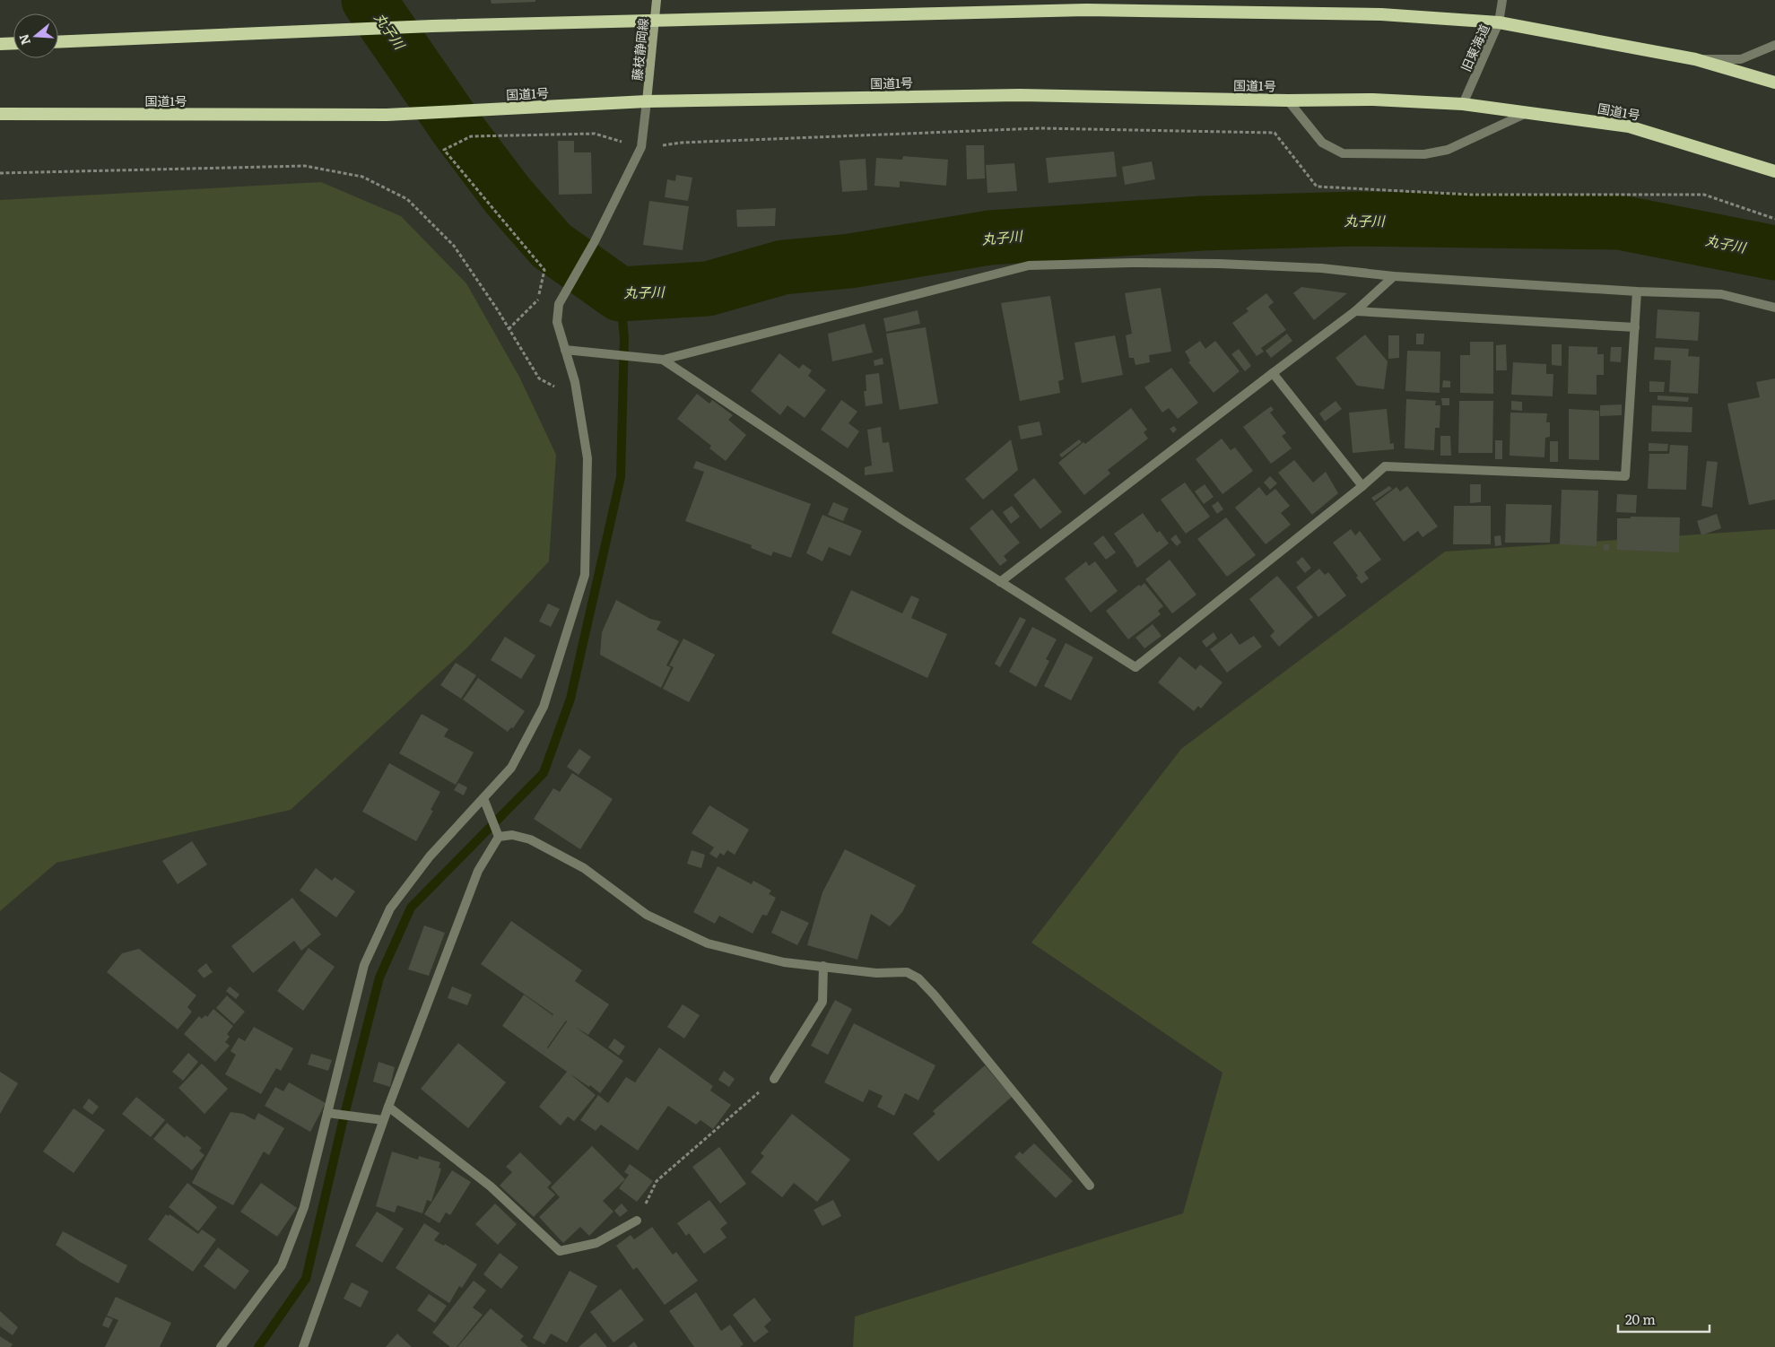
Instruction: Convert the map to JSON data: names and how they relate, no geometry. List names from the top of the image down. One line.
{"streets":{"highway":["国道1号"],"main road":["藤枝静岡線"],"street":["旧東海道"]},"crossings":[["旧東海道","国道1号"],["藤枝静岡線","国道1号"]],"water":["丸子川"],"scale_bar":"20 m","north":"left"}
